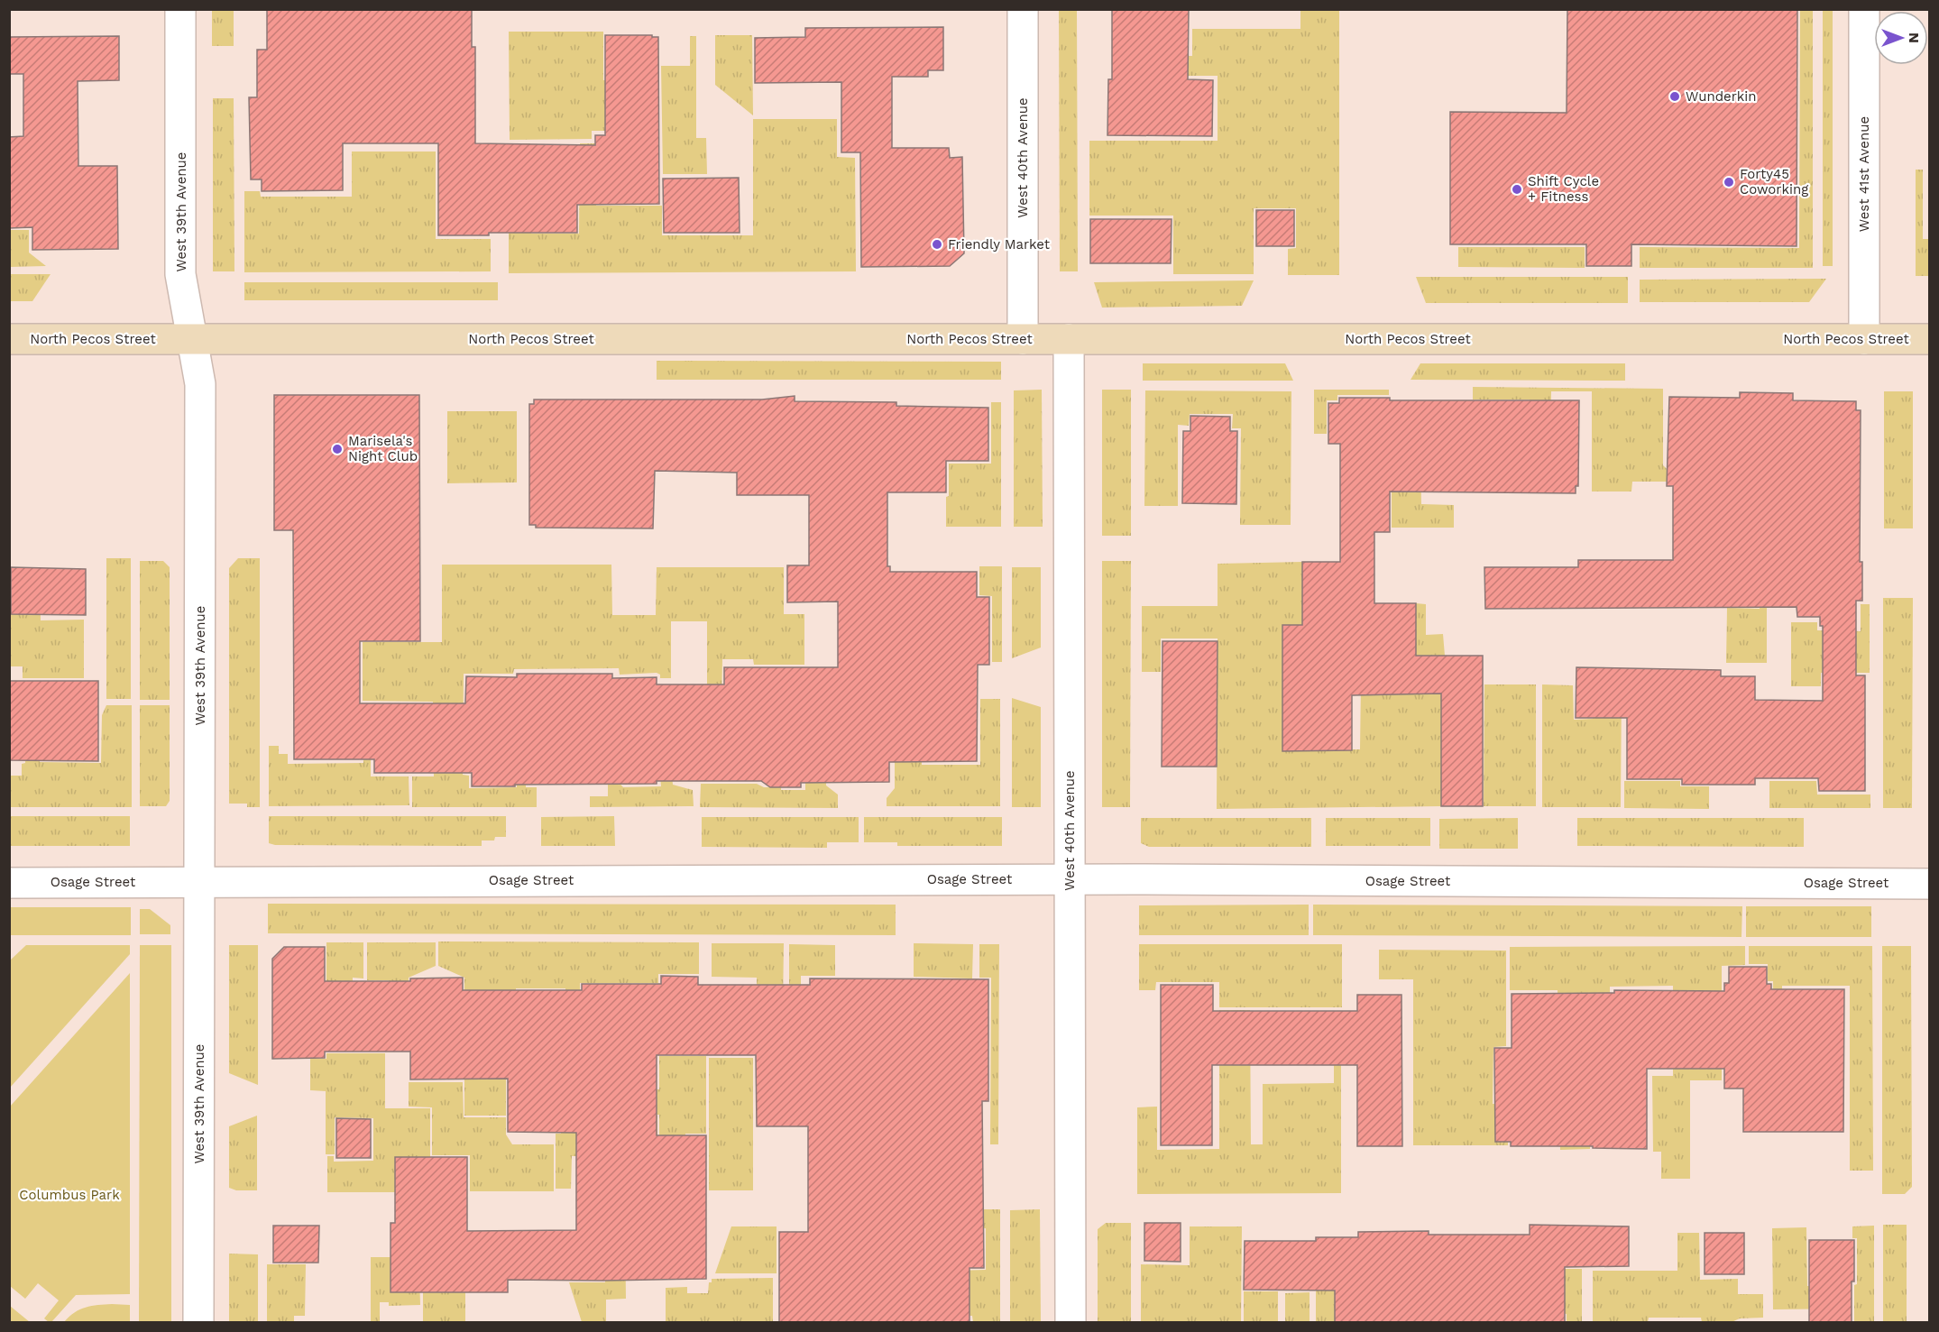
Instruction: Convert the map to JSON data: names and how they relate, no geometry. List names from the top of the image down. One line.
{"streets":{"main road":["North Pecos Street"],"street":["West 40th Avenue","West 41st Avenue","West 39th Avenue","Osage Street"]},"crossings":[["West 40th Avenue","North Pecos Street"],["West 40th Avenue","Osage Street"],["West 41st Avenue","North Pecos Street"],["West 39th Avenue","North Pecos Street"],["West 39th Avenue","Osage Street"]],"parks":["Columbus Park"],"places":["Wunderkin","Forty45 Coworking","Shift Cycle + Fitness","Friendly Market","Marisela's Night Club"],"north":"right"}
